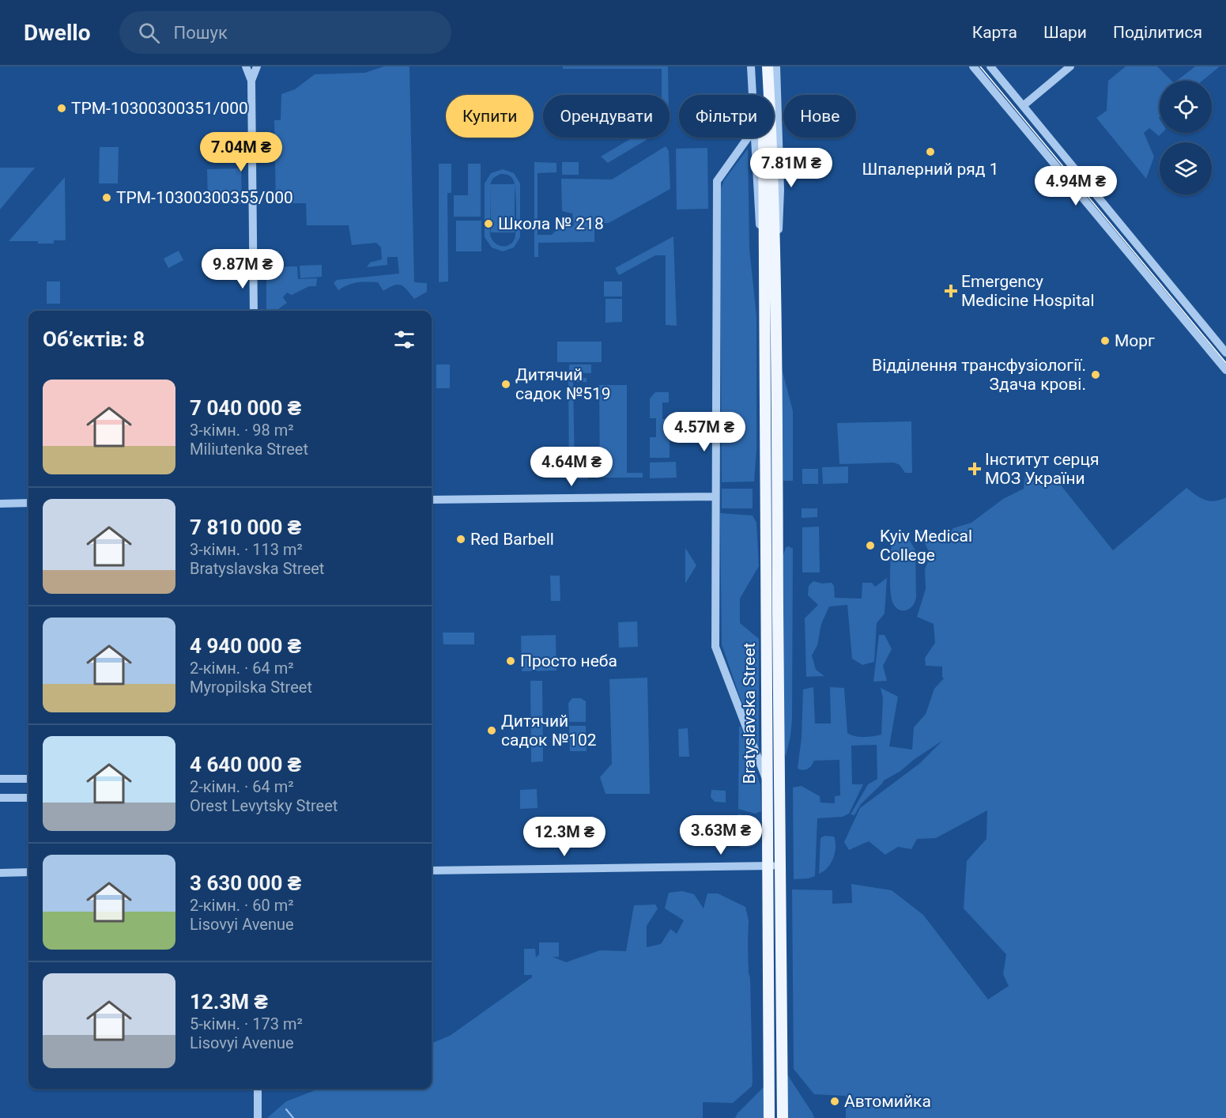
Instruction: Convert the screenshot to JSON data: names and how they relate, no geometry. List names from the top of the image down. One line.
{"streets":{"main road":["Bratyslavska Street"]},"places":{"other":["ТРМ-10300300351/000","Шпалерний ряд 1","ТРМ-10300300355/000","Школа № 218","Морг","Відділення трансфузіології. Здача крові.","Дитячий садок №519","Red Barbell","Kyiv Medical College","Просто неба","Дитячий садок №102","Автомийка"],"health":["Emergency Medicine Hospital","Інститут серця МОЗ України"]},"page":{"header":"Dwello","search":"Пошук","nav":["Карта","Шари","Поділитися"],"chip":["Купити","Орендувати","Фільтри","Нове"],"price":["7.04M ₴","7.81M ₴","4.94M ₴","9.87M ₴","4.57M ₴","4.64M ₴","3.63M ₴","12.3M ₴"],"heading":"Об’єктів: 8","list":[{"name":"7 040 000 ₴","note":"3-кімн. · 98 m² · Miliutenka Street"},{"name":"7 810 000 ₴","note":"3-кімн. · 113 m² · Bratyslavska Street"},{"name":"4 940 000 ₴","note":"2-кімн. · 64 m² · Myropilska Street"},{"name":"4 640 000 ₴","note":"2-кімн. · 64 m² · Orest Levytsky Street"},{"name":"3 630 000 ₴","note":"2-кімн. · 60 m² · Lisovyi Avenue"},{"name":"12.3M ₴","note":"5-кімн. · 173 m² · Lisovyi Avenue"}]}}
